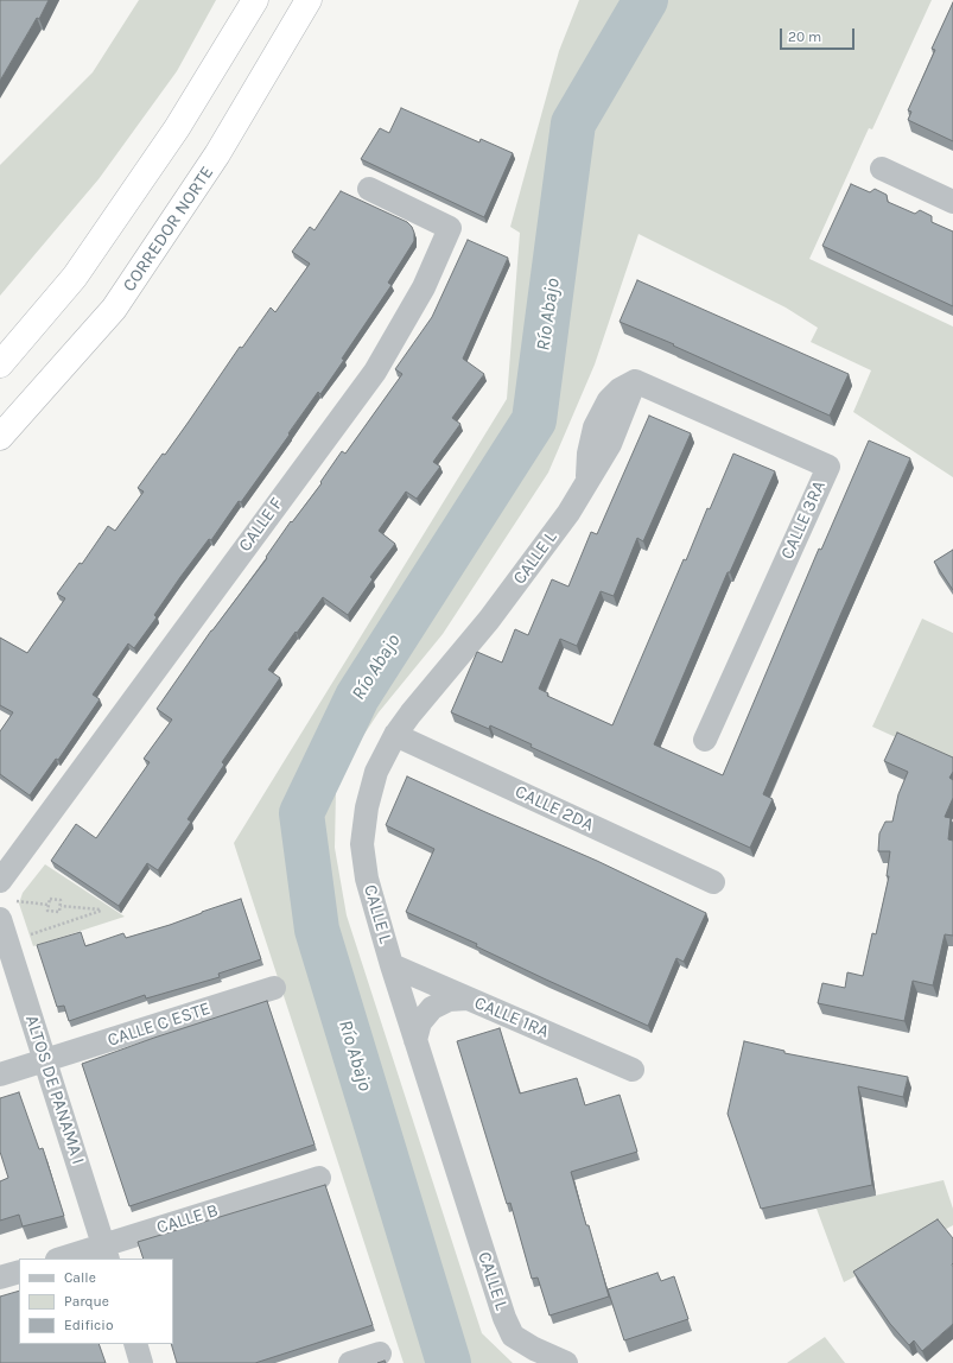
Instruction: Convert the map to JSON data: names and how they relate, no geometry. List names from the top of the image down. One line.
{"streets":{"highway":["CORREDOR NORTE"],"street":["CALLE 3RA","CALLE F","CALLE L","CALLE 2DA","CALLE 1RA","CALLE C ESTE","ALTOS DE PANAMA I","CALLE B"]},"crossings":[["CALLE 3RA","CALLE L"],["CALLE L","CALLE 2DA"],["CALLE L","CALLE 1RA"],["CALLE C ESTE","ALTOS DE PANAMA I"],["ALTOS DE PANAMA I","CALLE B"]],"water":["Río Abajo"],"legend":["Calle","Parque","Edificio"],"scale_bar":"20 m"}
